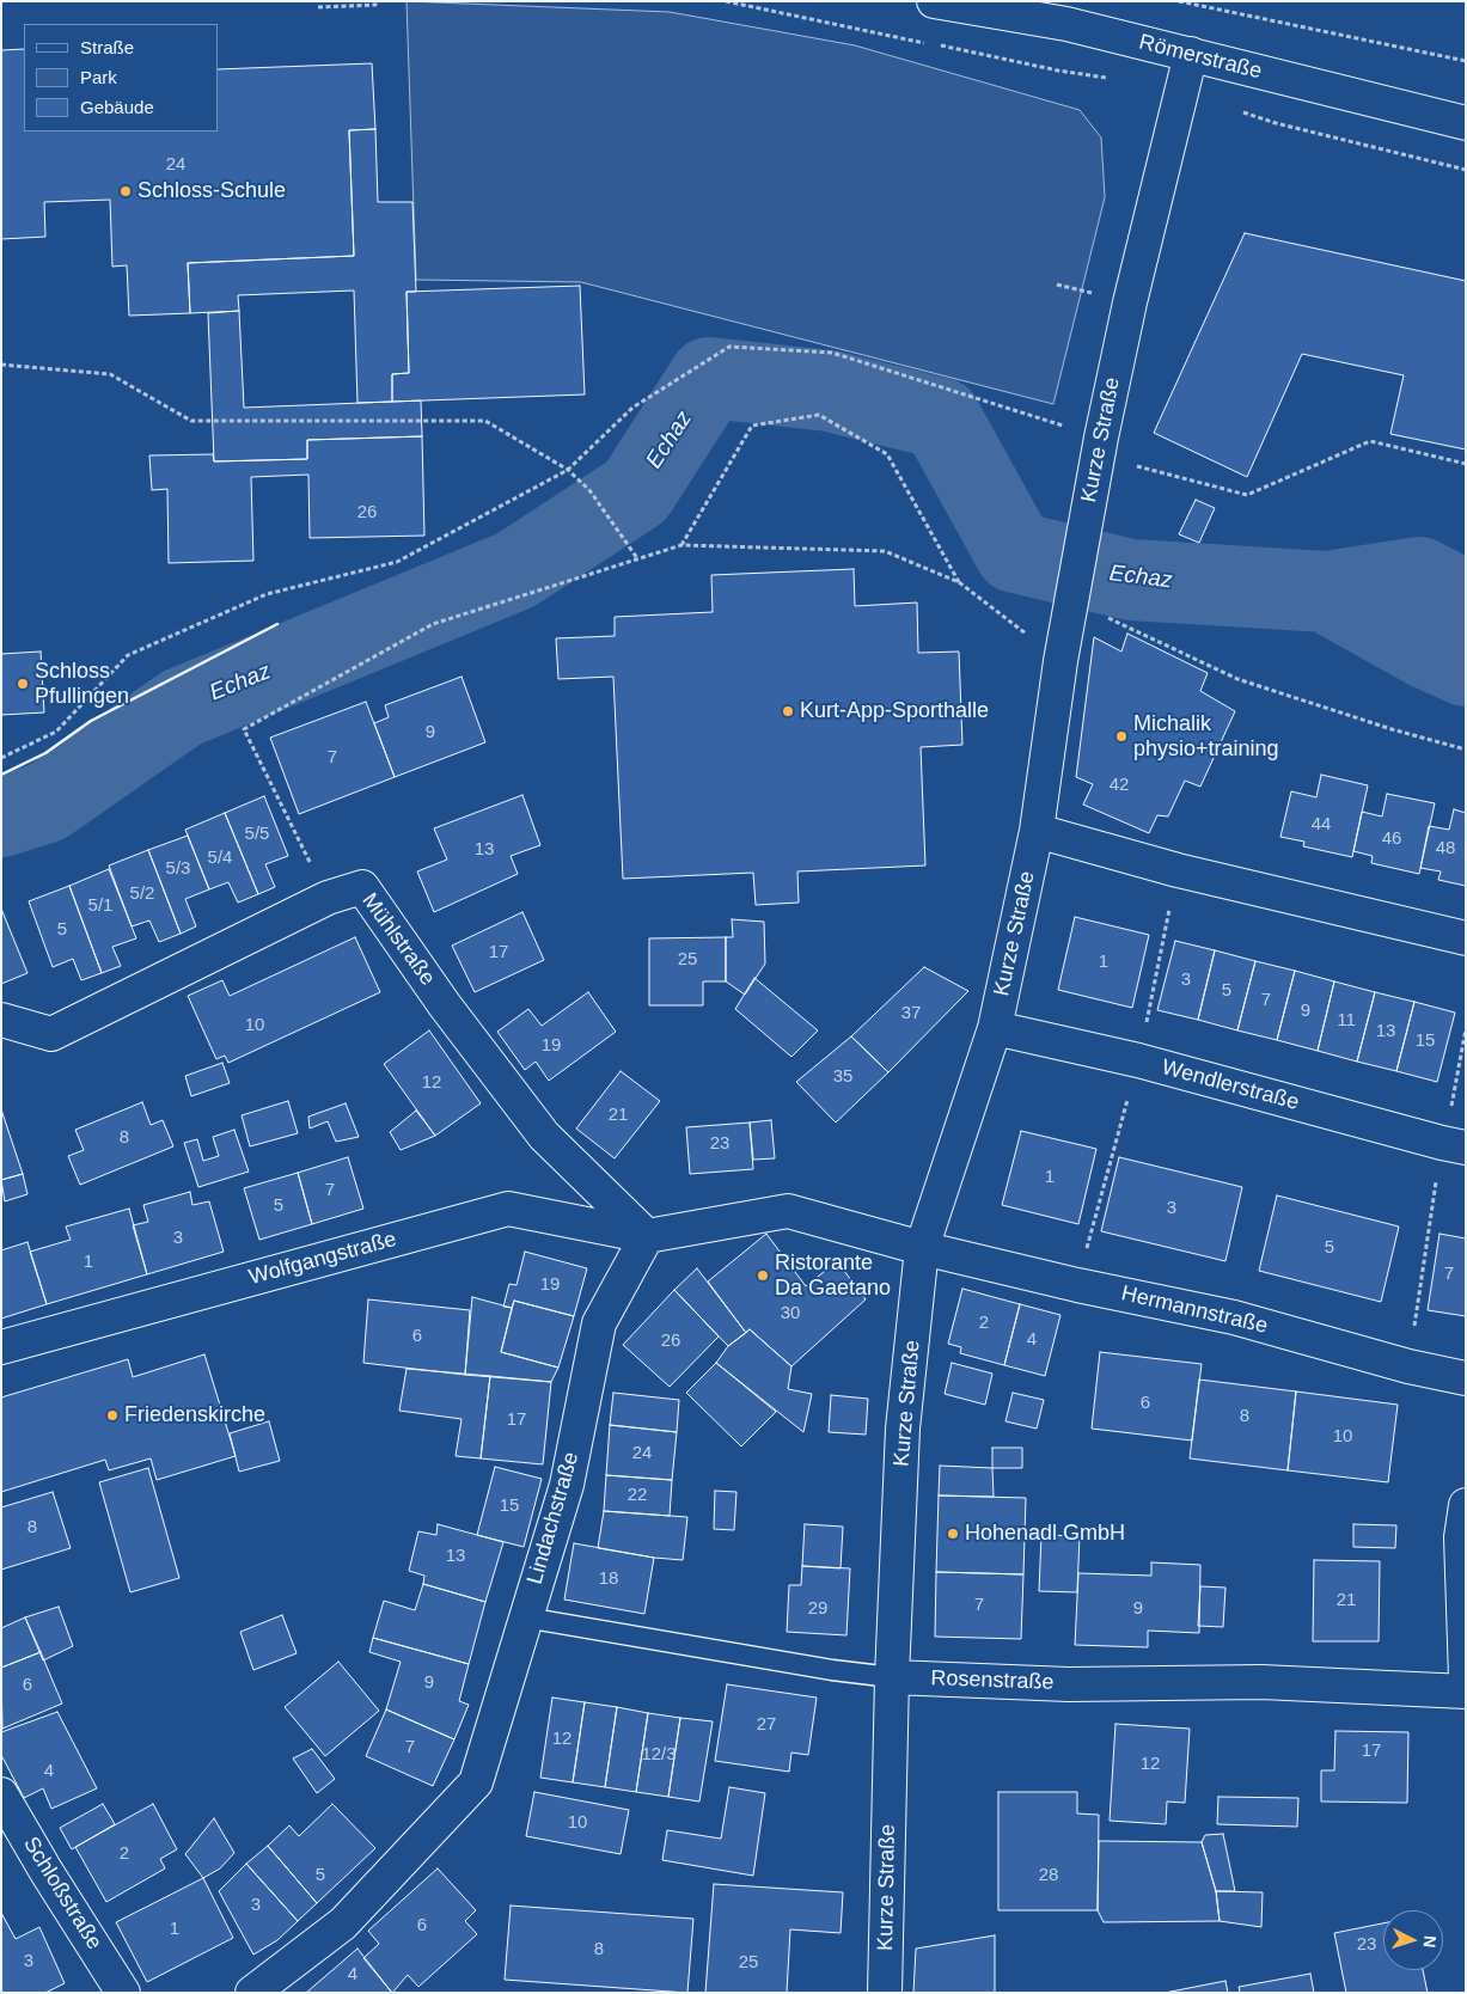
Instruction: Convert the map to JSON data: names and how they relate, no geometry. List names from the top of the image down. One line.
{"streets":{"street":["Römerstraße","Kurze Straße","Mühlstraße","Wendlerstraße","Wolfgangstraße","Hermannstraße","Lindachstraße","Rosenstraße","Schloßstraße"]},"crossings":[["Römerstraße","Kurze Straße"],["Kurze Straße","Wendlerstraße"],["Kurze Straße","Hermannstraße"],["Kurze Straße","Rosenstraße"],["Mühlstraße","Wolfgangstraße"],["Mühlstraße","Lindachstraße"],["Wolfgangstraße","Lindachstraße"],["Lindachstraße","Rosenstraße"]],"water":["Echaz"],"places":["Schloss-Schule","Schloss Pfullingen","Kurt-App-Sporthalle","Michalik physio+training","Ristorante Da Gaetano","Friedenskirche","Hohenadl GmbH"],"house_numbers":["24","26","9","7","42","44","5/5","46","48","13","5/4","5/3","5/2","5/1","5","17","25","1","3","5","7","9","37","11","10","13","15","19","35","12","21","8","23","1","7","5","3","3","5","1","7","19","30","2","6","4","26","6","8","17","10","24","22","15","8","13","18","21","7","29","9","9","6","27","12","7","17","12/3","12","4","10","2","5","28","3","6","1","23","8","3","25","4"],"legend":["Straße","Park","Gebäude"],"north":"right"}
